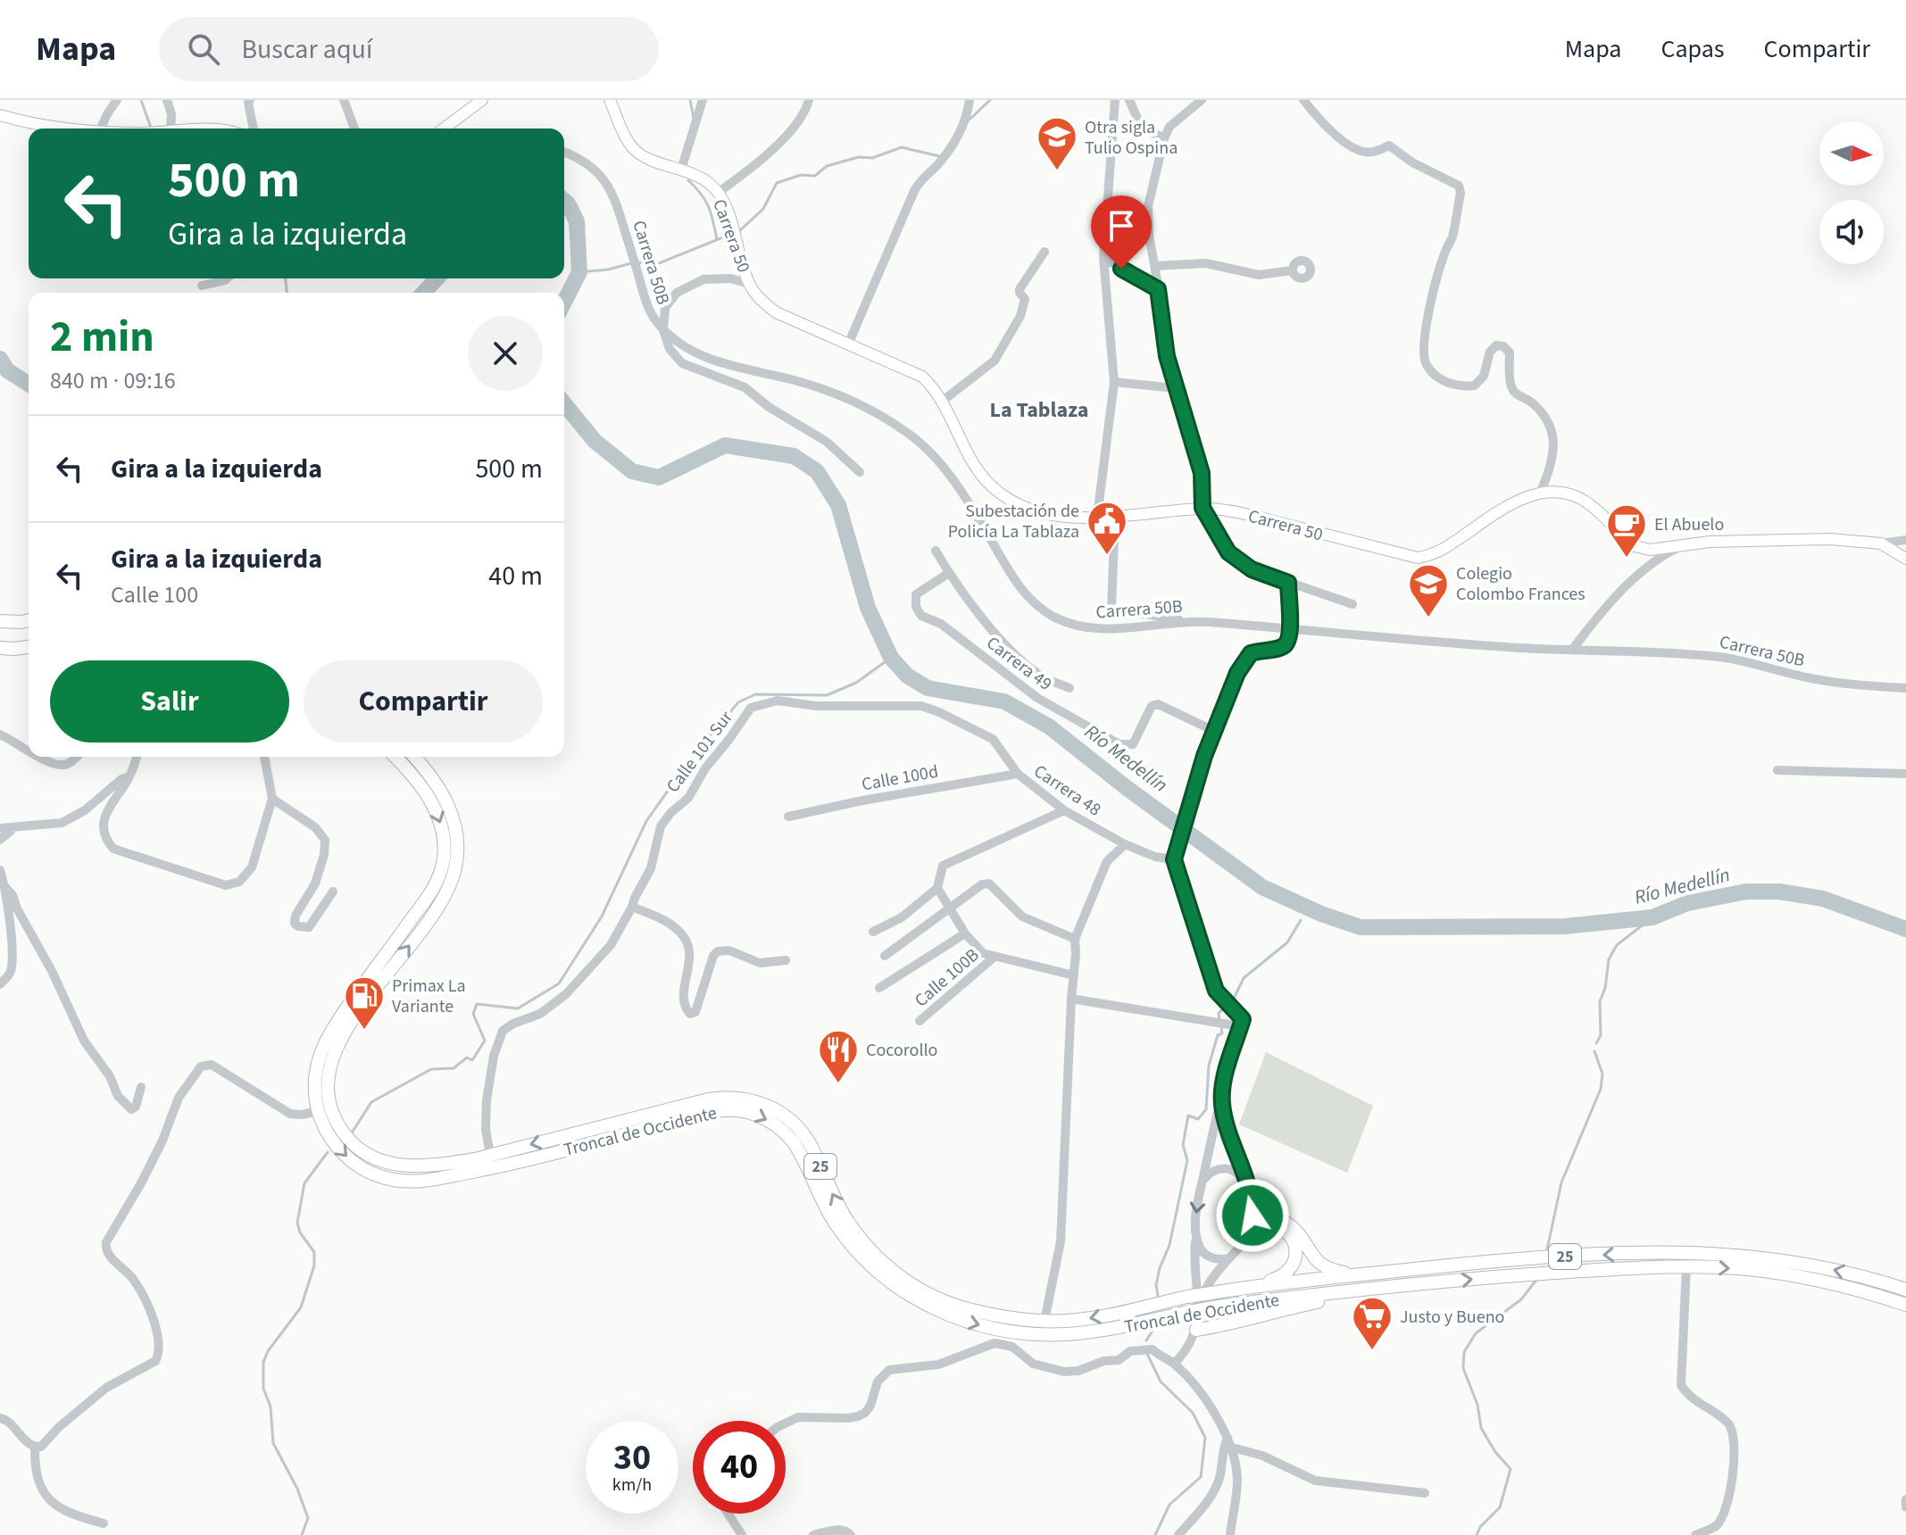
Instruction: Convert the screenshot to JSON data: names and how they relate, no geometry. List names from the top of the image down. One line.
{"streets":{"highway":["Troncal de Occidente","25"],"main road":["Carrera 50"],"street":["Carrera 50B","Carrera 49","Calle 101 Sur","Calle 100d","Carrera 48","Calle 100B"]},"crossings":[["Calle 101 Sur","Carrera 48"],["Calle 101 Sur","Troncal de Occidente"],["Calle 100d","Carrera 48"]],"districts":["La Tablaza"],"water":["Río Medellín"],"places":{"school or university":["Otra sigla Tulio Ospina","Colegio Colombo Frances"],"public building":["Subestación de Policía La Tablaza"],"cafe":["El Abuelo"],"fuel station":["Primax La Variante"],"restaurant":["Cocorollo"],"supermarket":["Justo y Bueno"]},"north":"right","page":{"header":"Mapa","search":"Buscar aquí","nav":["Mapa","Capas","Compartir"],"turn":["500 m","Gira a la izquierda"],"heading":["2 min","840 m · 09:16"],"list":[{"name":"Gira a la izquierda","value":"500 m"},{"name":"Gira a la izquierda","note":"Calle 100","value":"40 m"}],"buttons":["Salir","Compartir"],"speed":"30 km/h","limit":"40"}}
